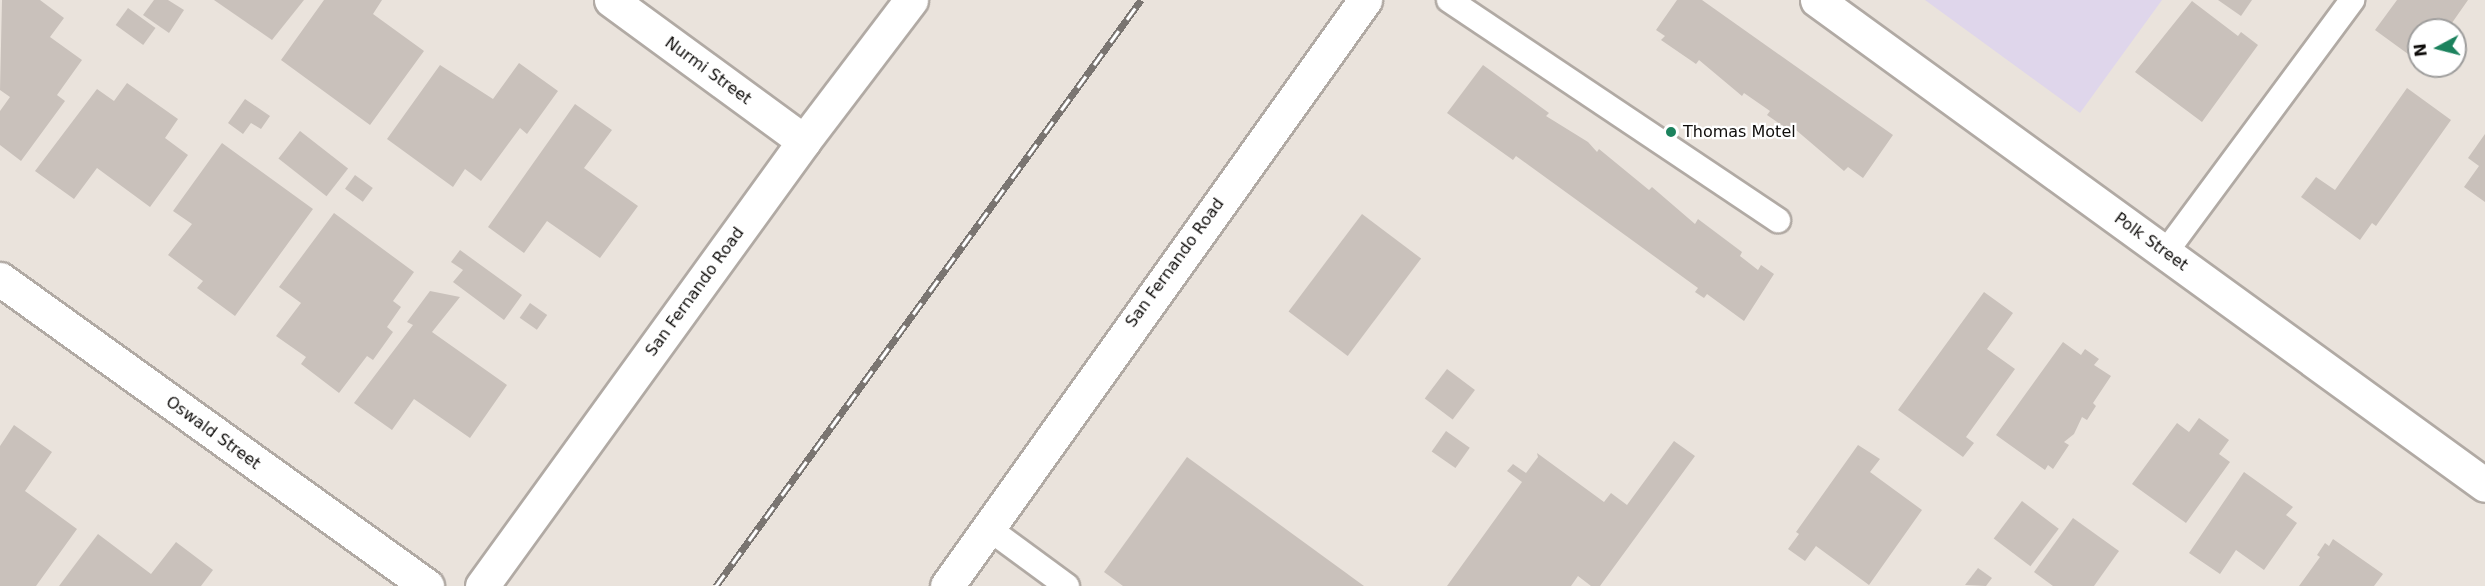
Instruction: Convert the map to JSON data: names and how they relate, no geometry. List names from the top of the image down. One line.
{"streets":{"street":["Nurmi Street","Polk Street","San Fernando Road","Oswald Street"]},"crossings":[["Nurmi Street","San Fernando Road"]],"places":["Thomas Motel"],"north":"left"}
